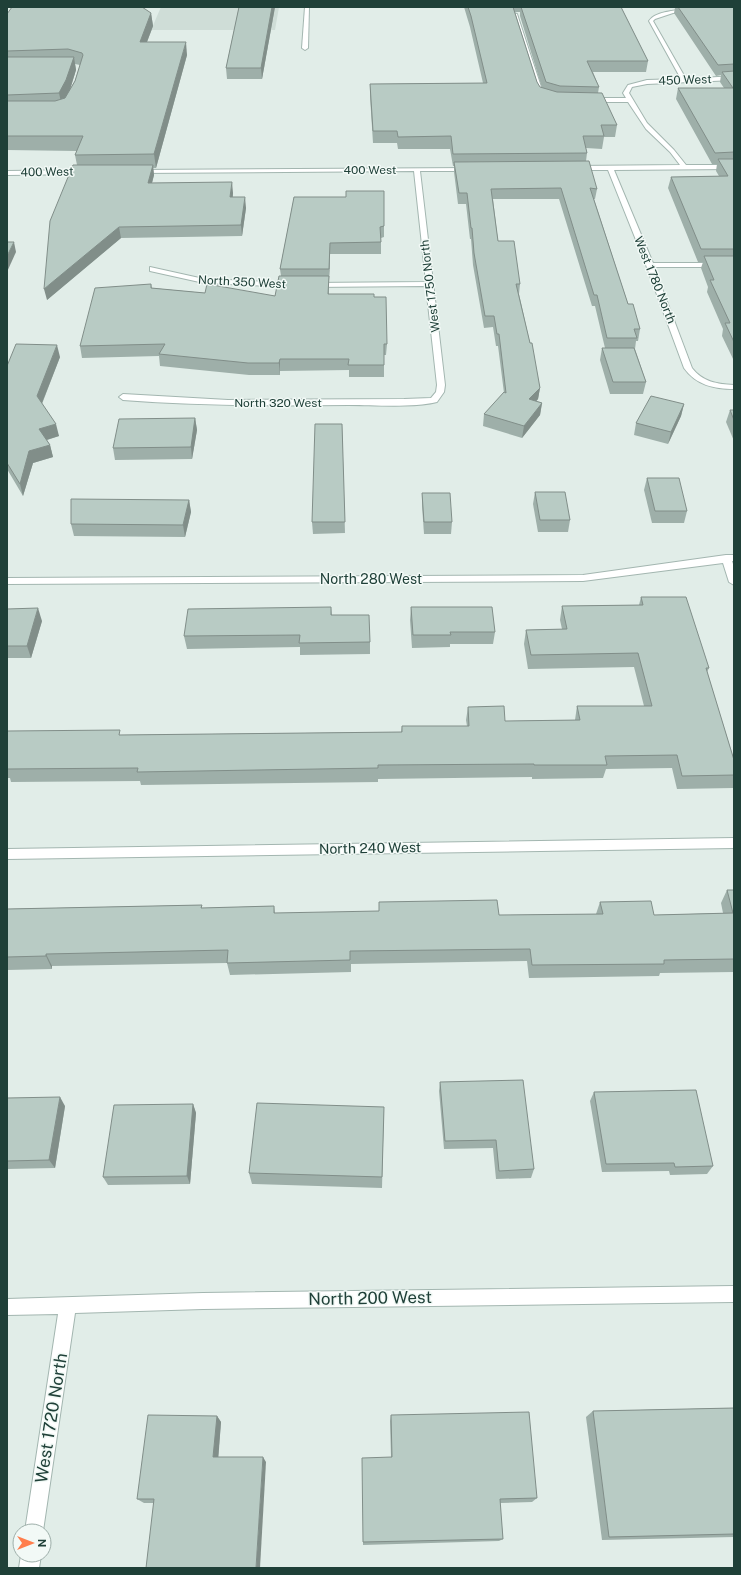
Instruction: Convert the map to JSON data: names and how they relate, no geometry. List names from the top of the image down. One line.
{"streets":{"street":["450 West","400 West","West 1780 North","North 350 West","West 1750 North","North 320 West","North 280 West","North 240 West","North 200 West","West 1720 North"]},"crossings":[["400 West","West 1750 North"],["North 350 West","West 1750 North"],["West 1750 North","North 320 West"],["North 200 West","West 1720 North"]],"north":"right"}
